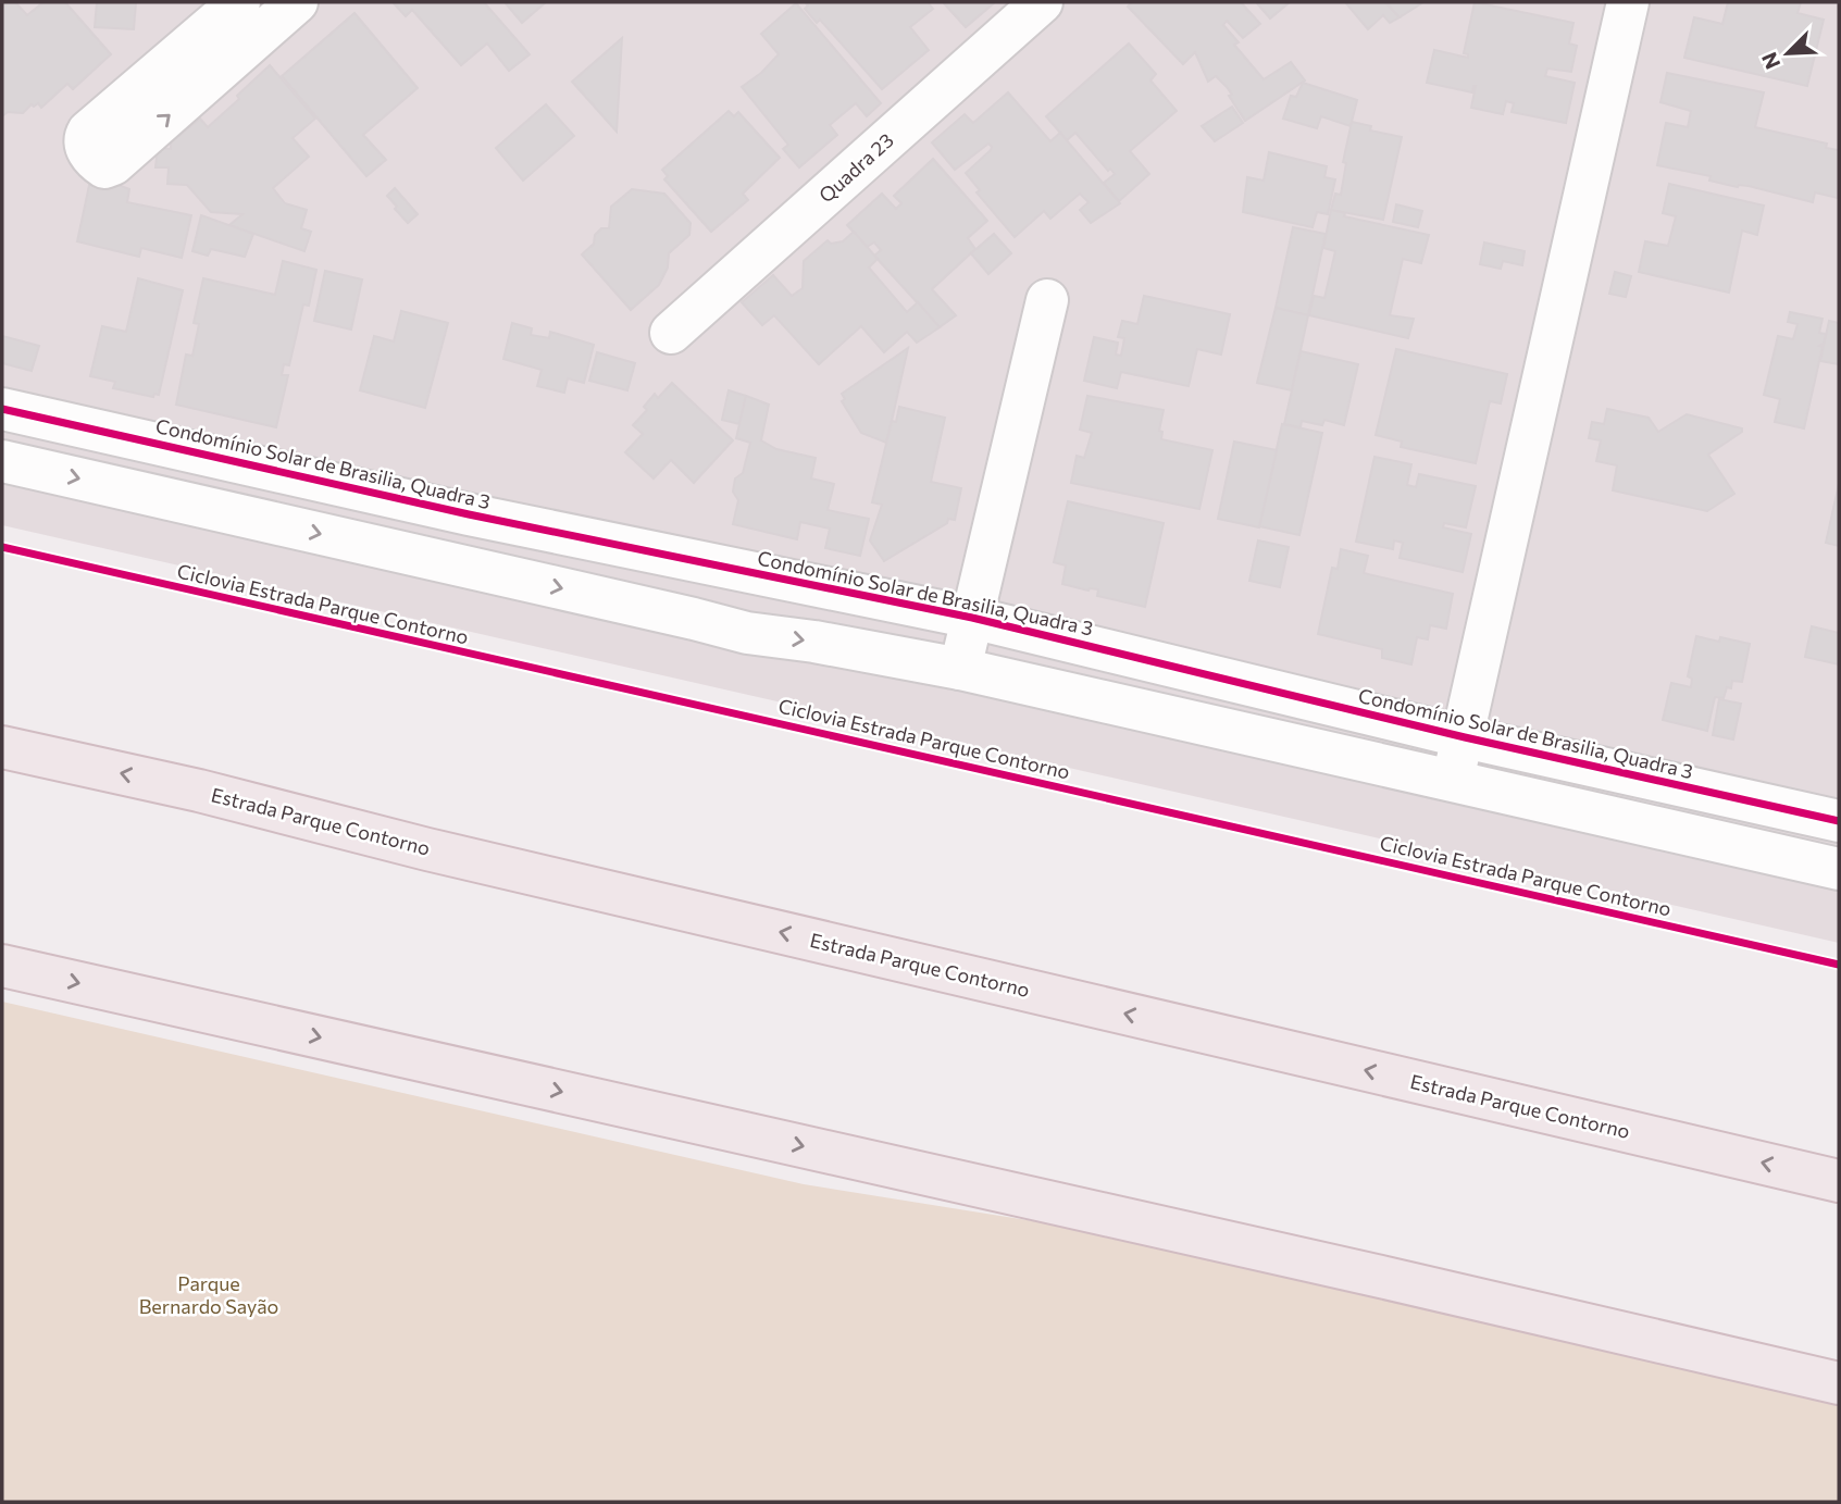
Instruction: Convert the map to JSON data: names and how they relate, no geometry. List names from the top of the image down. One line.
{"streets":{"main road":["Estrada Parque Contorno"],"street":["Quadra 23","Condomínio Solar de Brasilia, Quadra 3"],"cycle path":["Ciclovia Estrada Parque Contorno"]},"parks":["Parque Bernardo Sayão"],"north":"bottom left"}
